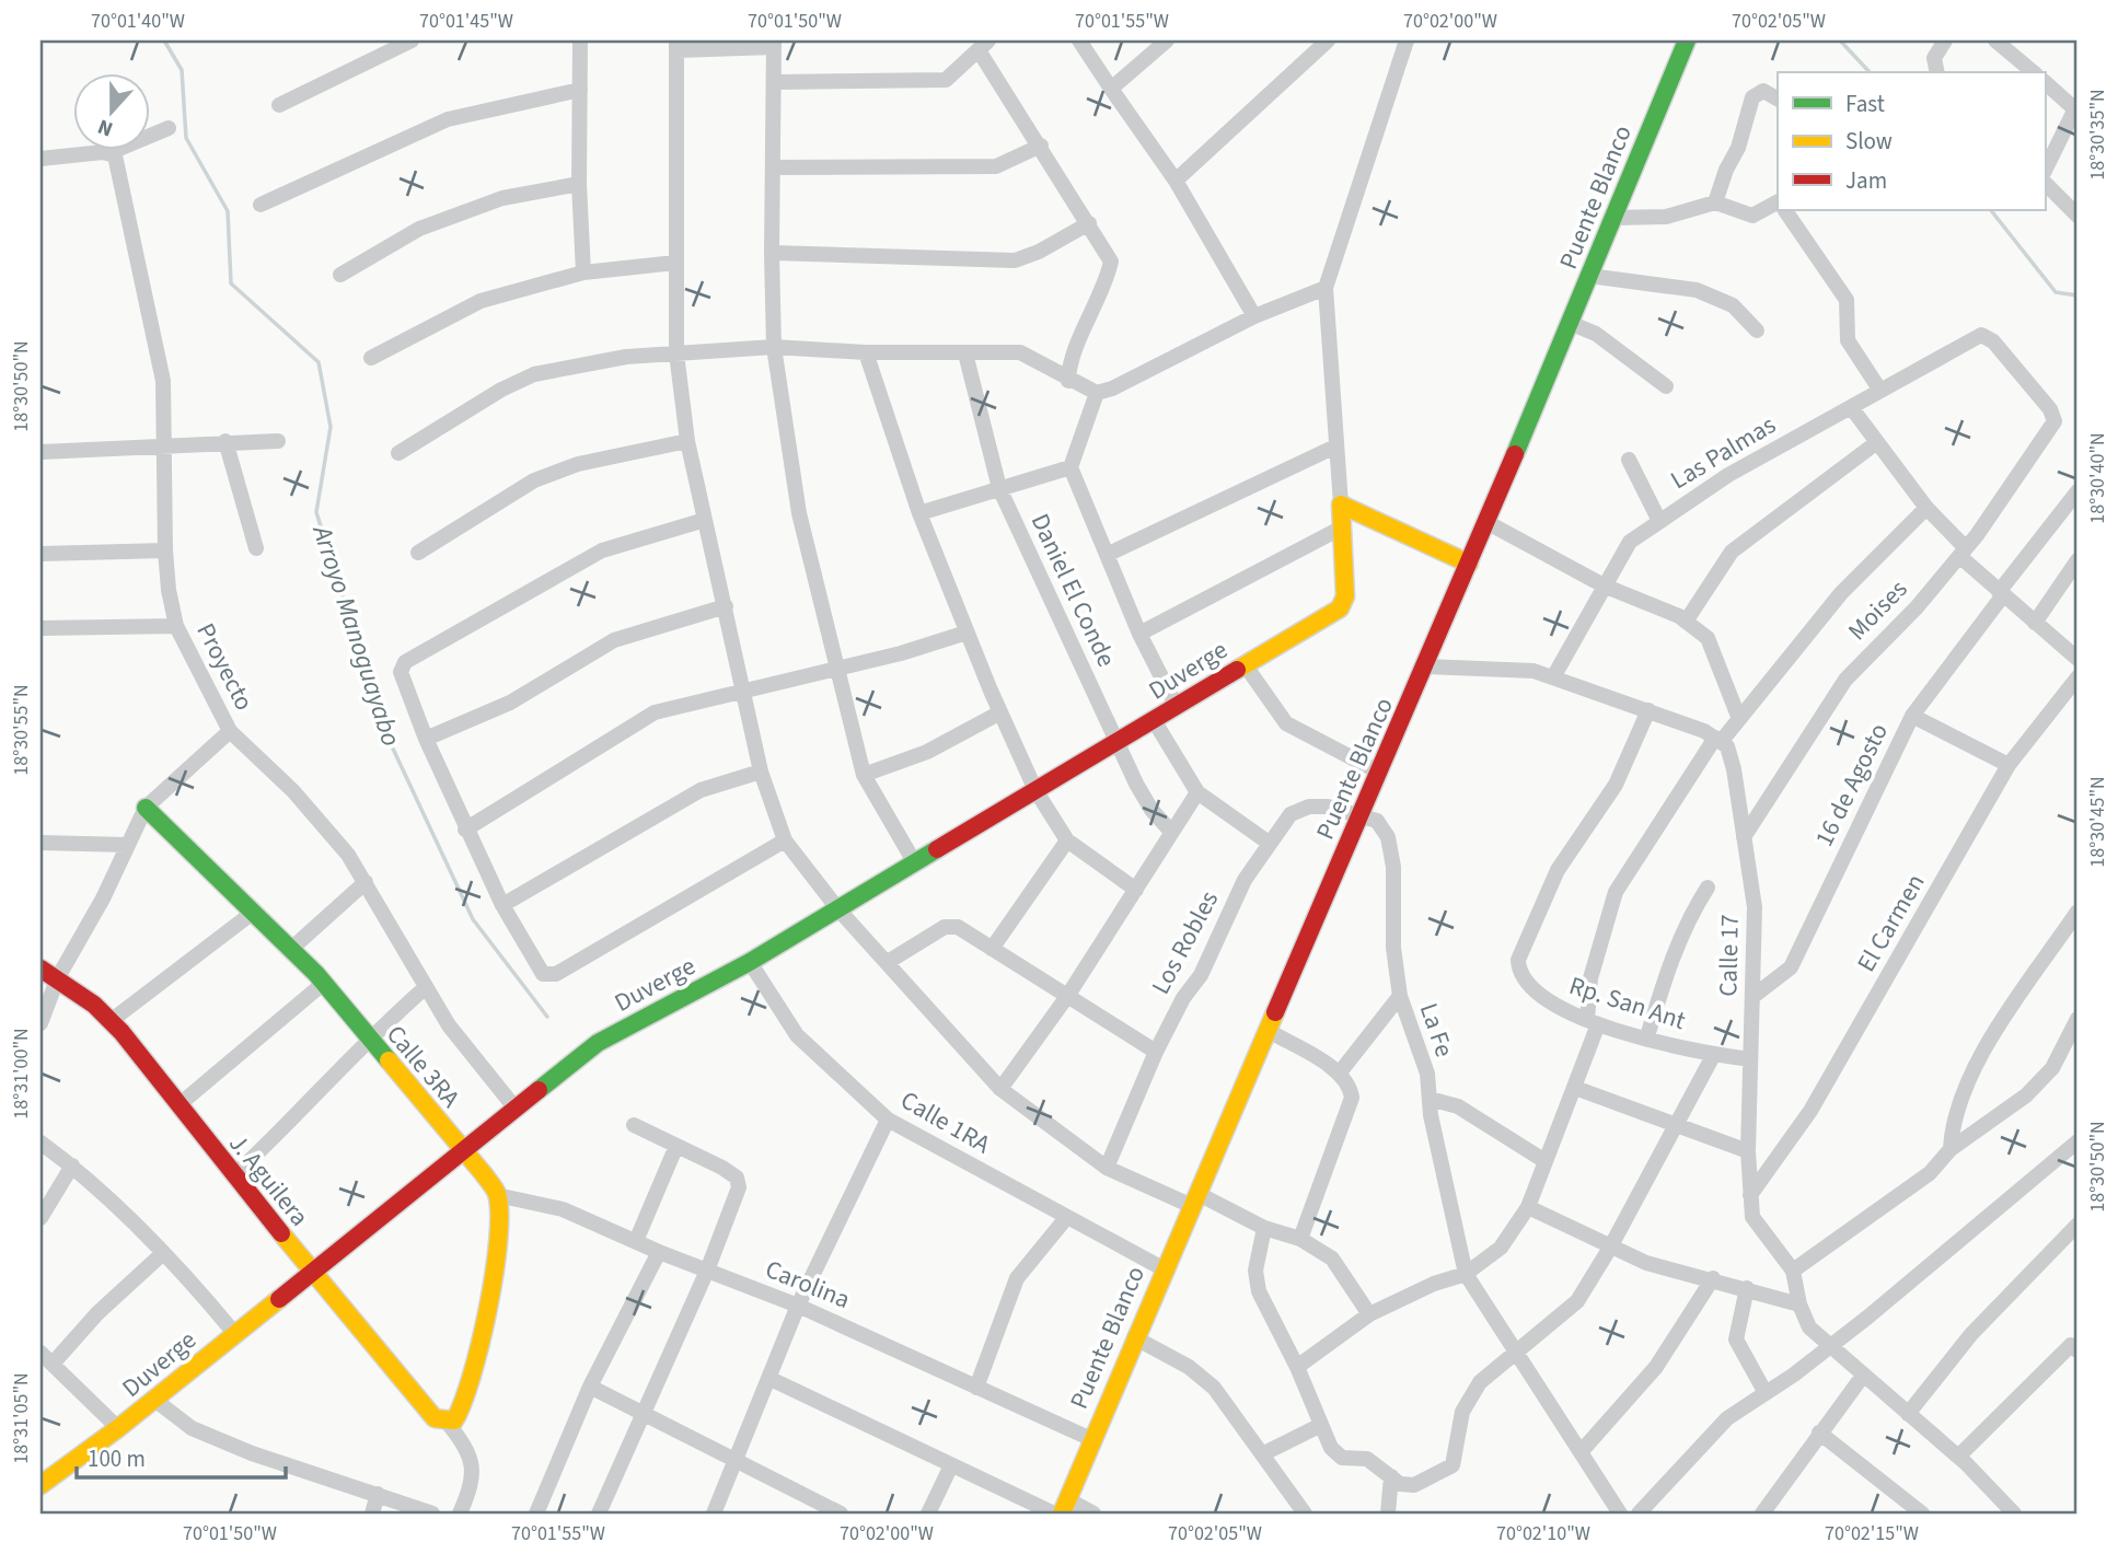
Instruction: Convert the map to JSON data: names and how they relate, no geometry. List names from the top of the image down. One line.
{"streets":{"street":["Puente Blanco","Las Palmas","Daniel El Conde","Moises","Proyecto","Duverge","16 de Agosto","El Carmen","Los Robles","Calle 17","Rp. San Ant","La Fe","Calle 3RA","Calle 1RA","J. Aguilera","Carolina"]},"crossings":[["Puente Blanco","Los Robles"],["Puente Blanco","La Fe"],["Puente Blanco","Calle 1RA"],["Puente Blanco","Carolina"],["Las Palmas","Moises"],["Daniel El Conde","Duverge"],["Moises","Calle 17"],["Proyecto","Duverge"],["Duverge","Calle 3RA"],["Duverge","Calle 1RA"],["Duverge","J. Aguilera"],["16 de Agosto","Calle 17"],["El Carmen","Calle 17"],["Los Robles","La Fe"],["Calle 17","Rp. San Ant"],["Calle 3RA","Carolina"]],"water":["Arroyo Manoguayabo"],"legend":["Fast","Slow","Jam"],"scale_bar":"100 m","north":"bottom","coordinates":["70°01'40\"W","70°01'45\"W","70°01'50\"W","70°01'55\"W","70°02'00\"W","70°02'05\"W","18°30'35\"N","18°30'50\"N","18°30'40\"N","18°30'55\"N","18°30'45\"N","18°31'00\"N","18°31'05\"N","70°02'10\"W","70°02'15\"W"]}
